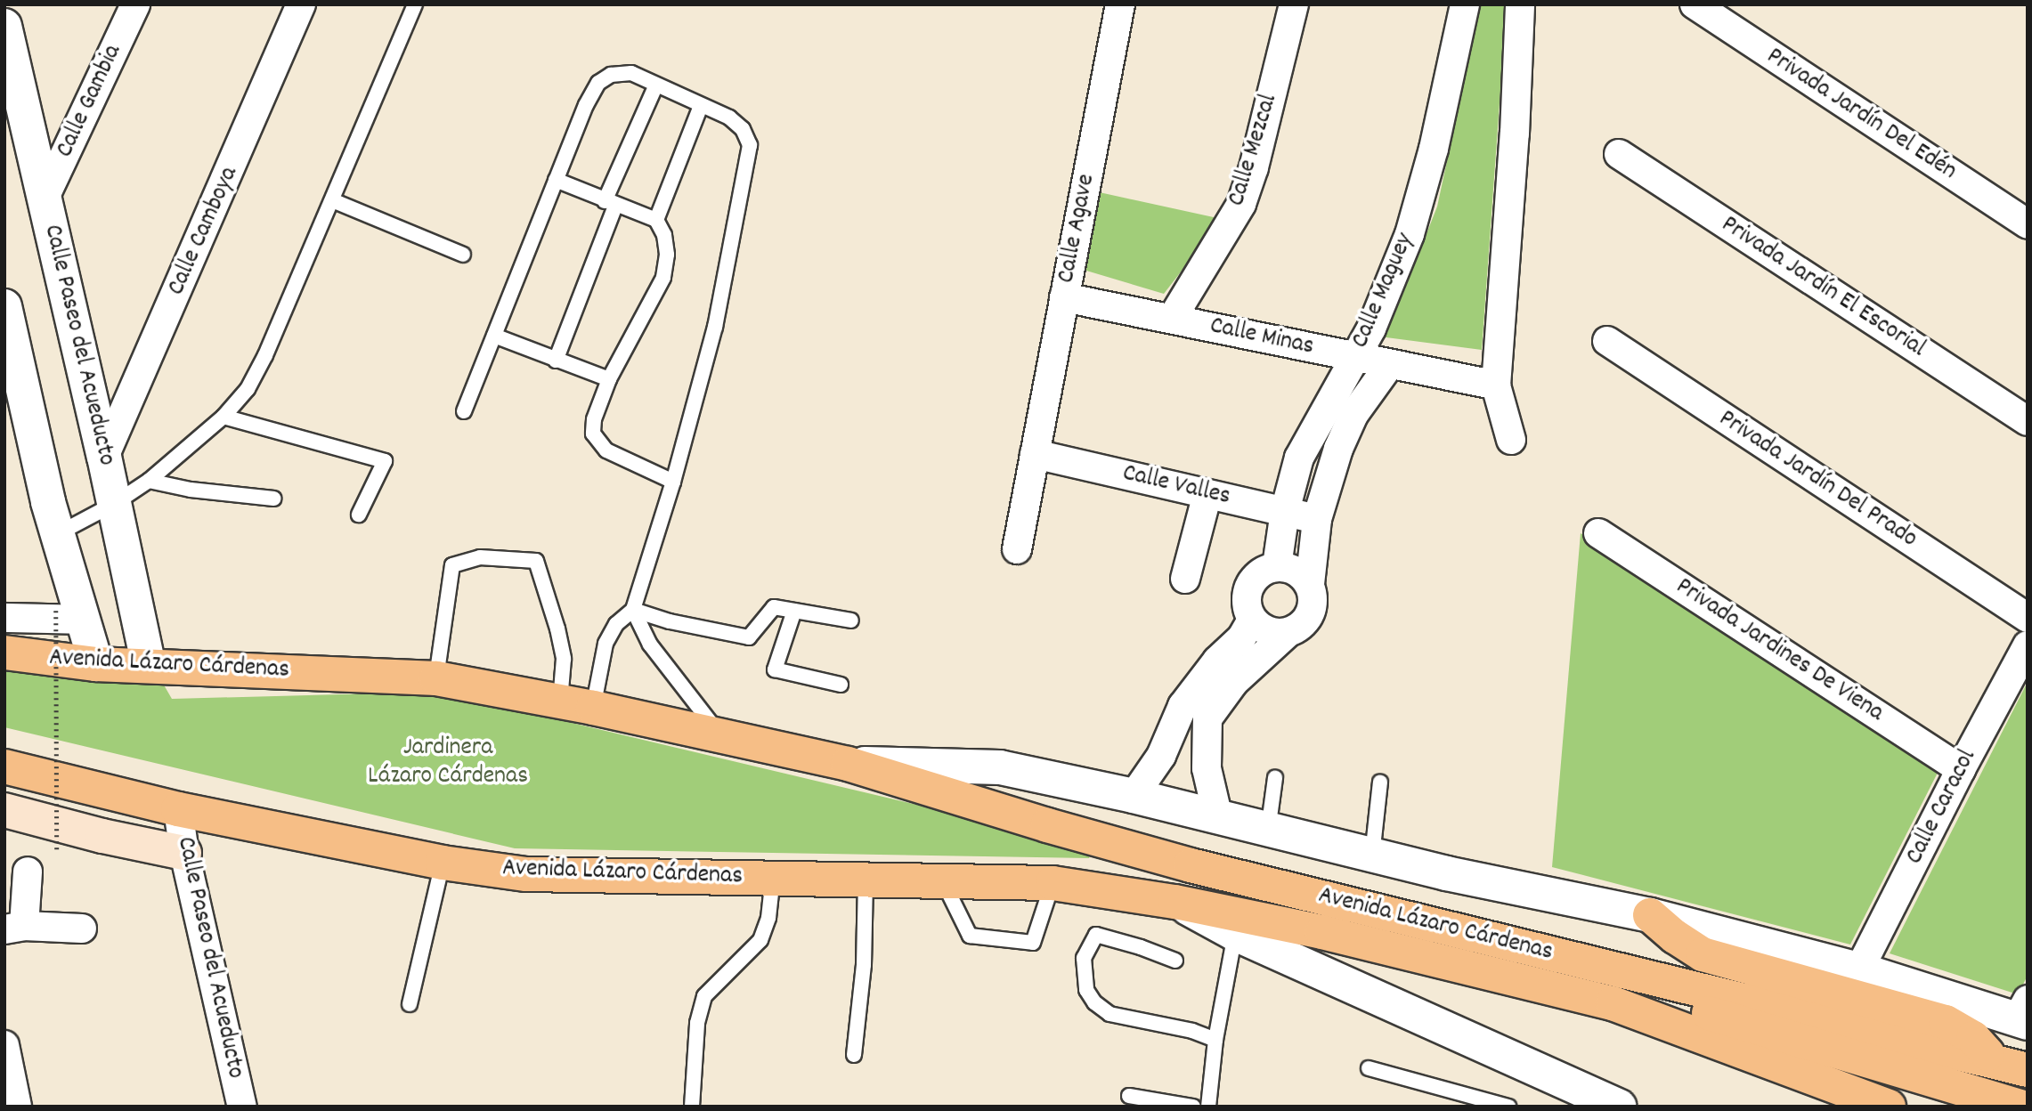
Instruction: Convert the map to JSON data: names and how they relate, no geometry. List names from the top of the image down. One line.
{"streets":{"highway":["Avenida Lázaro Cárdenas"],"street":["Calle Gambia","Privada Jardín Del Edén","Calle Mezcal","Calle Agave","Calle Camboya","Privada Jardín El Escorial","Calle Maguey","Calle Minas","Calle Paseo del Acueducto","Privada Jardín Del Prado","Calle Valles","Privada Jardines De Viena","Calle Caracol"]},"crossings":[["Calle Gambia","Calle Paseo del Acueducto"],["Calle Mezcal","Calle Minas"],["Calle Agave","Calle Minas"],["Calle Agave","Calle Valles"],["Calle Camboya","Calle Paseo del Acueducto"],["Calle Maguey","Calle Minas"],["Calle Maguey","Calle Valles"],["Calle Paseo del Acueducto","Avenida Lázaro Cárdenas"],["Privada Jardines De Viena","Calle Caracol"],["Avenida Lázaro Cárdenas","Calle Caracol"]],"parks":["Jardinera Lázaro Cárdenas"]}
